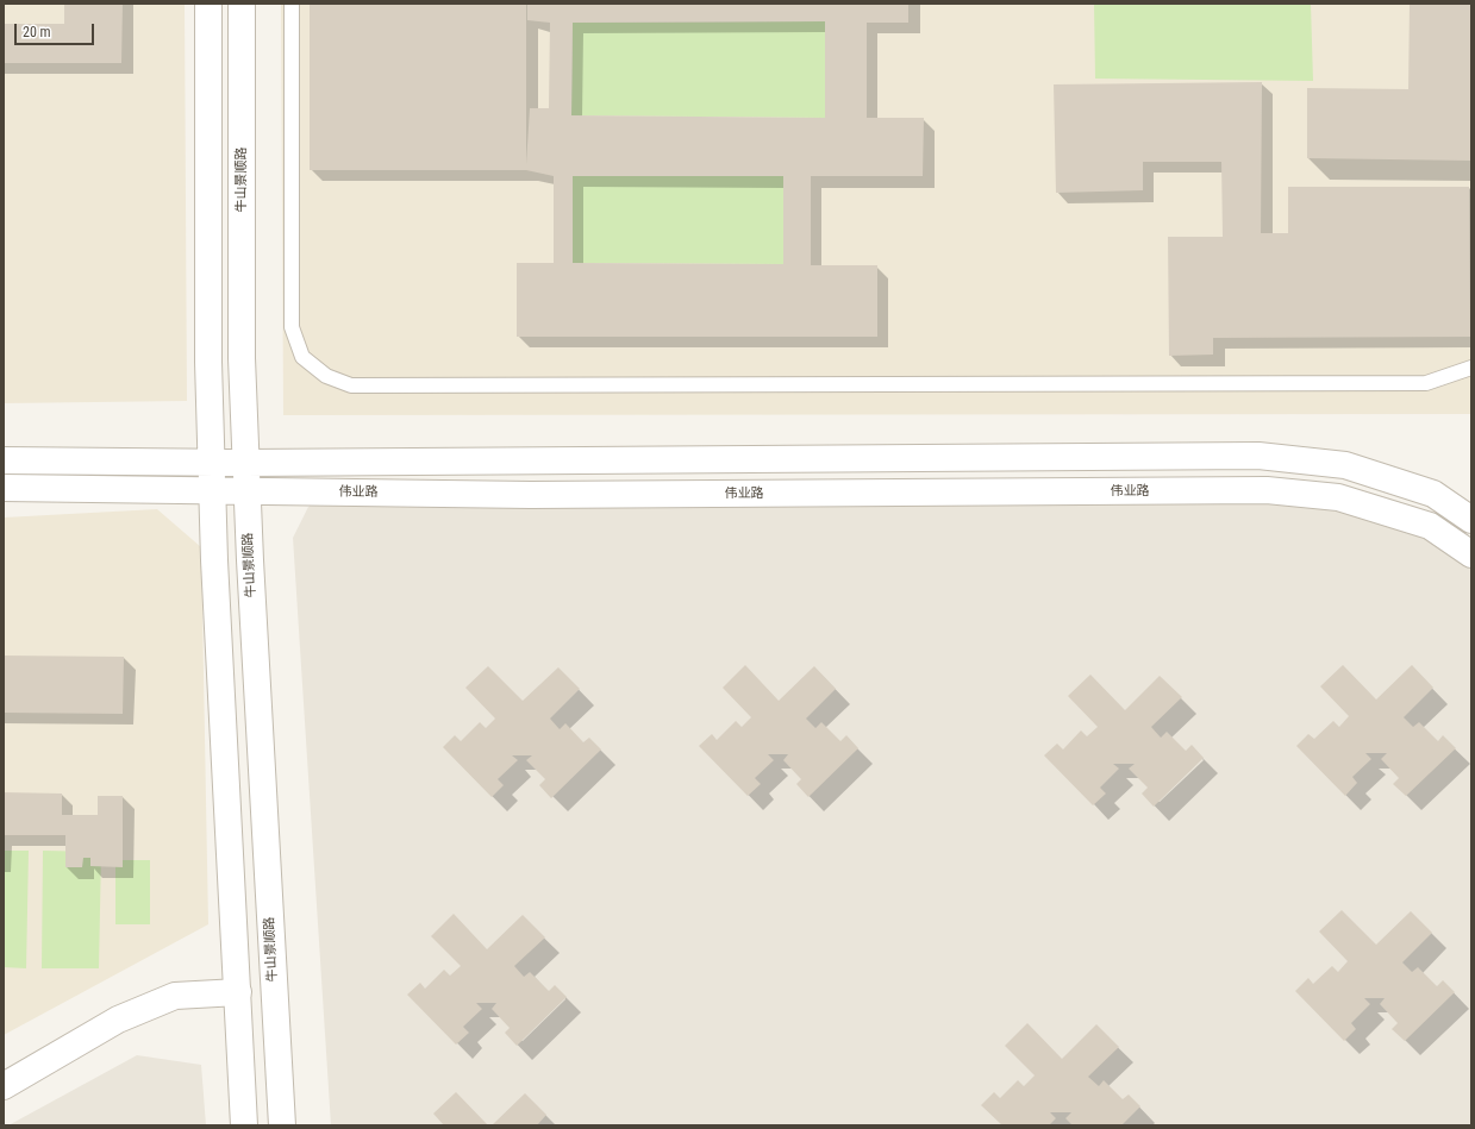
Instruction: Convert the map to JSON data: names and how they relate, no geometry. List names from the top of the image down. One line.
{"streets":{"street":["牛山景顺路","伟业路"]},"crossings":[["牛山景顺路","伟业路"]],"scale_bar":"20 m"}
